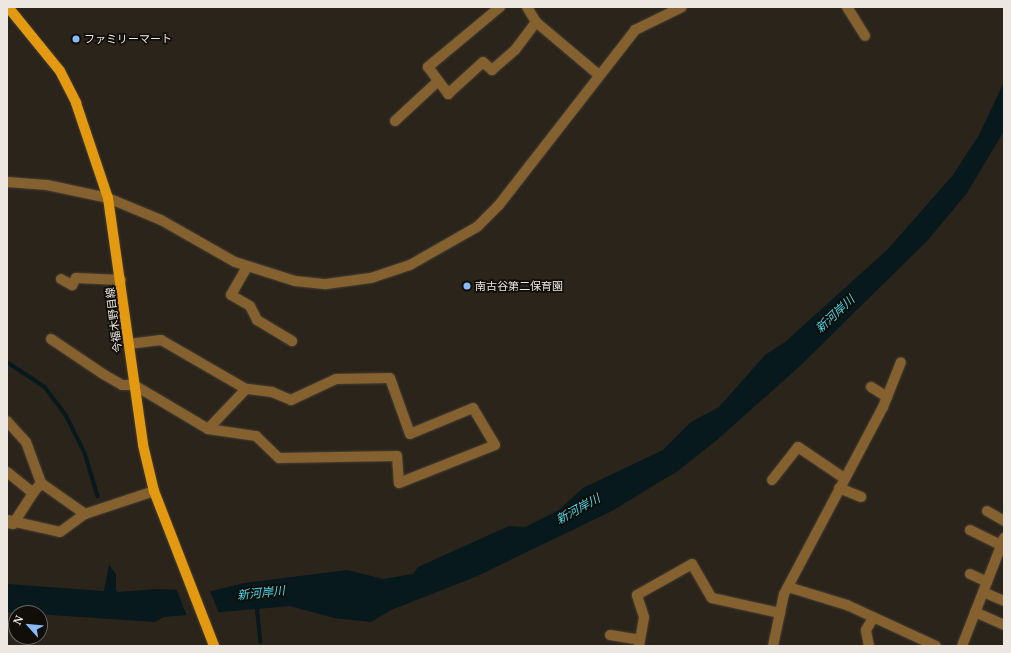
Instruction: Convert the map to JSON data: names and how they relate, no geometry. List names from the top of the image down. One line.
{"streets":{"main road":["今福木野目線"]},"water":["新河岸川"],"places":["ファミリーマート","南古谷第二保育園"],"north":"top left"}
